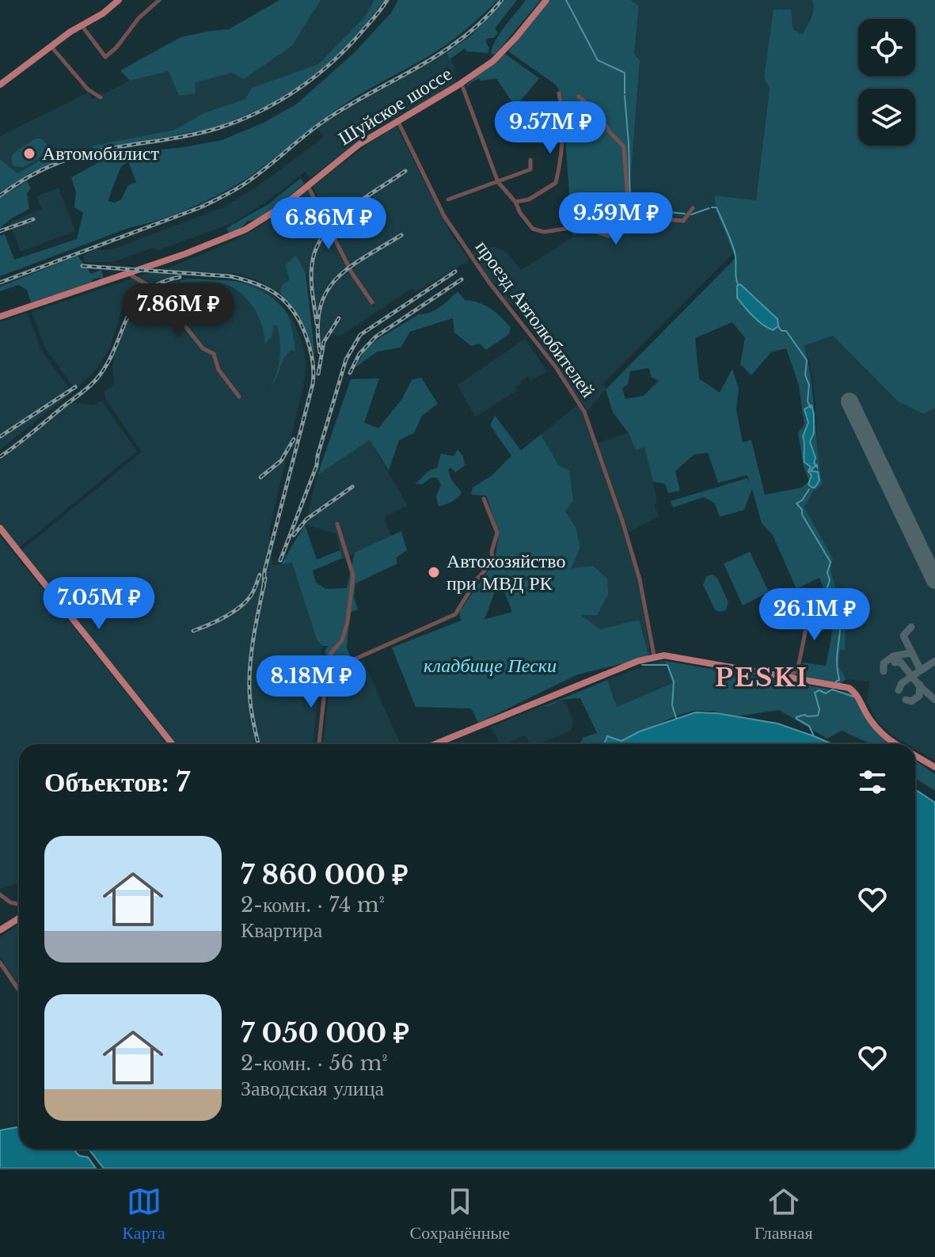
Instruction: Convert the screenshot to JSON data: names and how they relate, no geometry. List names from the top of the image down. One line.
{"streets":{"main road":["Шуйское шоссе"],"street":["проезд Автолюбителей"]},"crossings":[["Шуйское шоссе","проезд Автолюбителей"]],"districts":["PESKI"],"parks":["кладбище Пески"],"places":["Автомобилист","Автохозяйство при МВД РК"],"page":{"price":["9.57M ₽","9.59M ₽","6.86M ₽","7.86M ₽","7.05M ₽","26.1M ₽","8.18M ₽"],"heading":"Объектов: 7","list":[{"name":"7 860 000 ₽","note":"2-комн. · 74 m² · Квартира"},{"name":"7 050 000 ₽","note":"2-комн. · 56 m² · Заводская улица"}],"tabs":["Карта","Сохранённые","Главная"]}}
